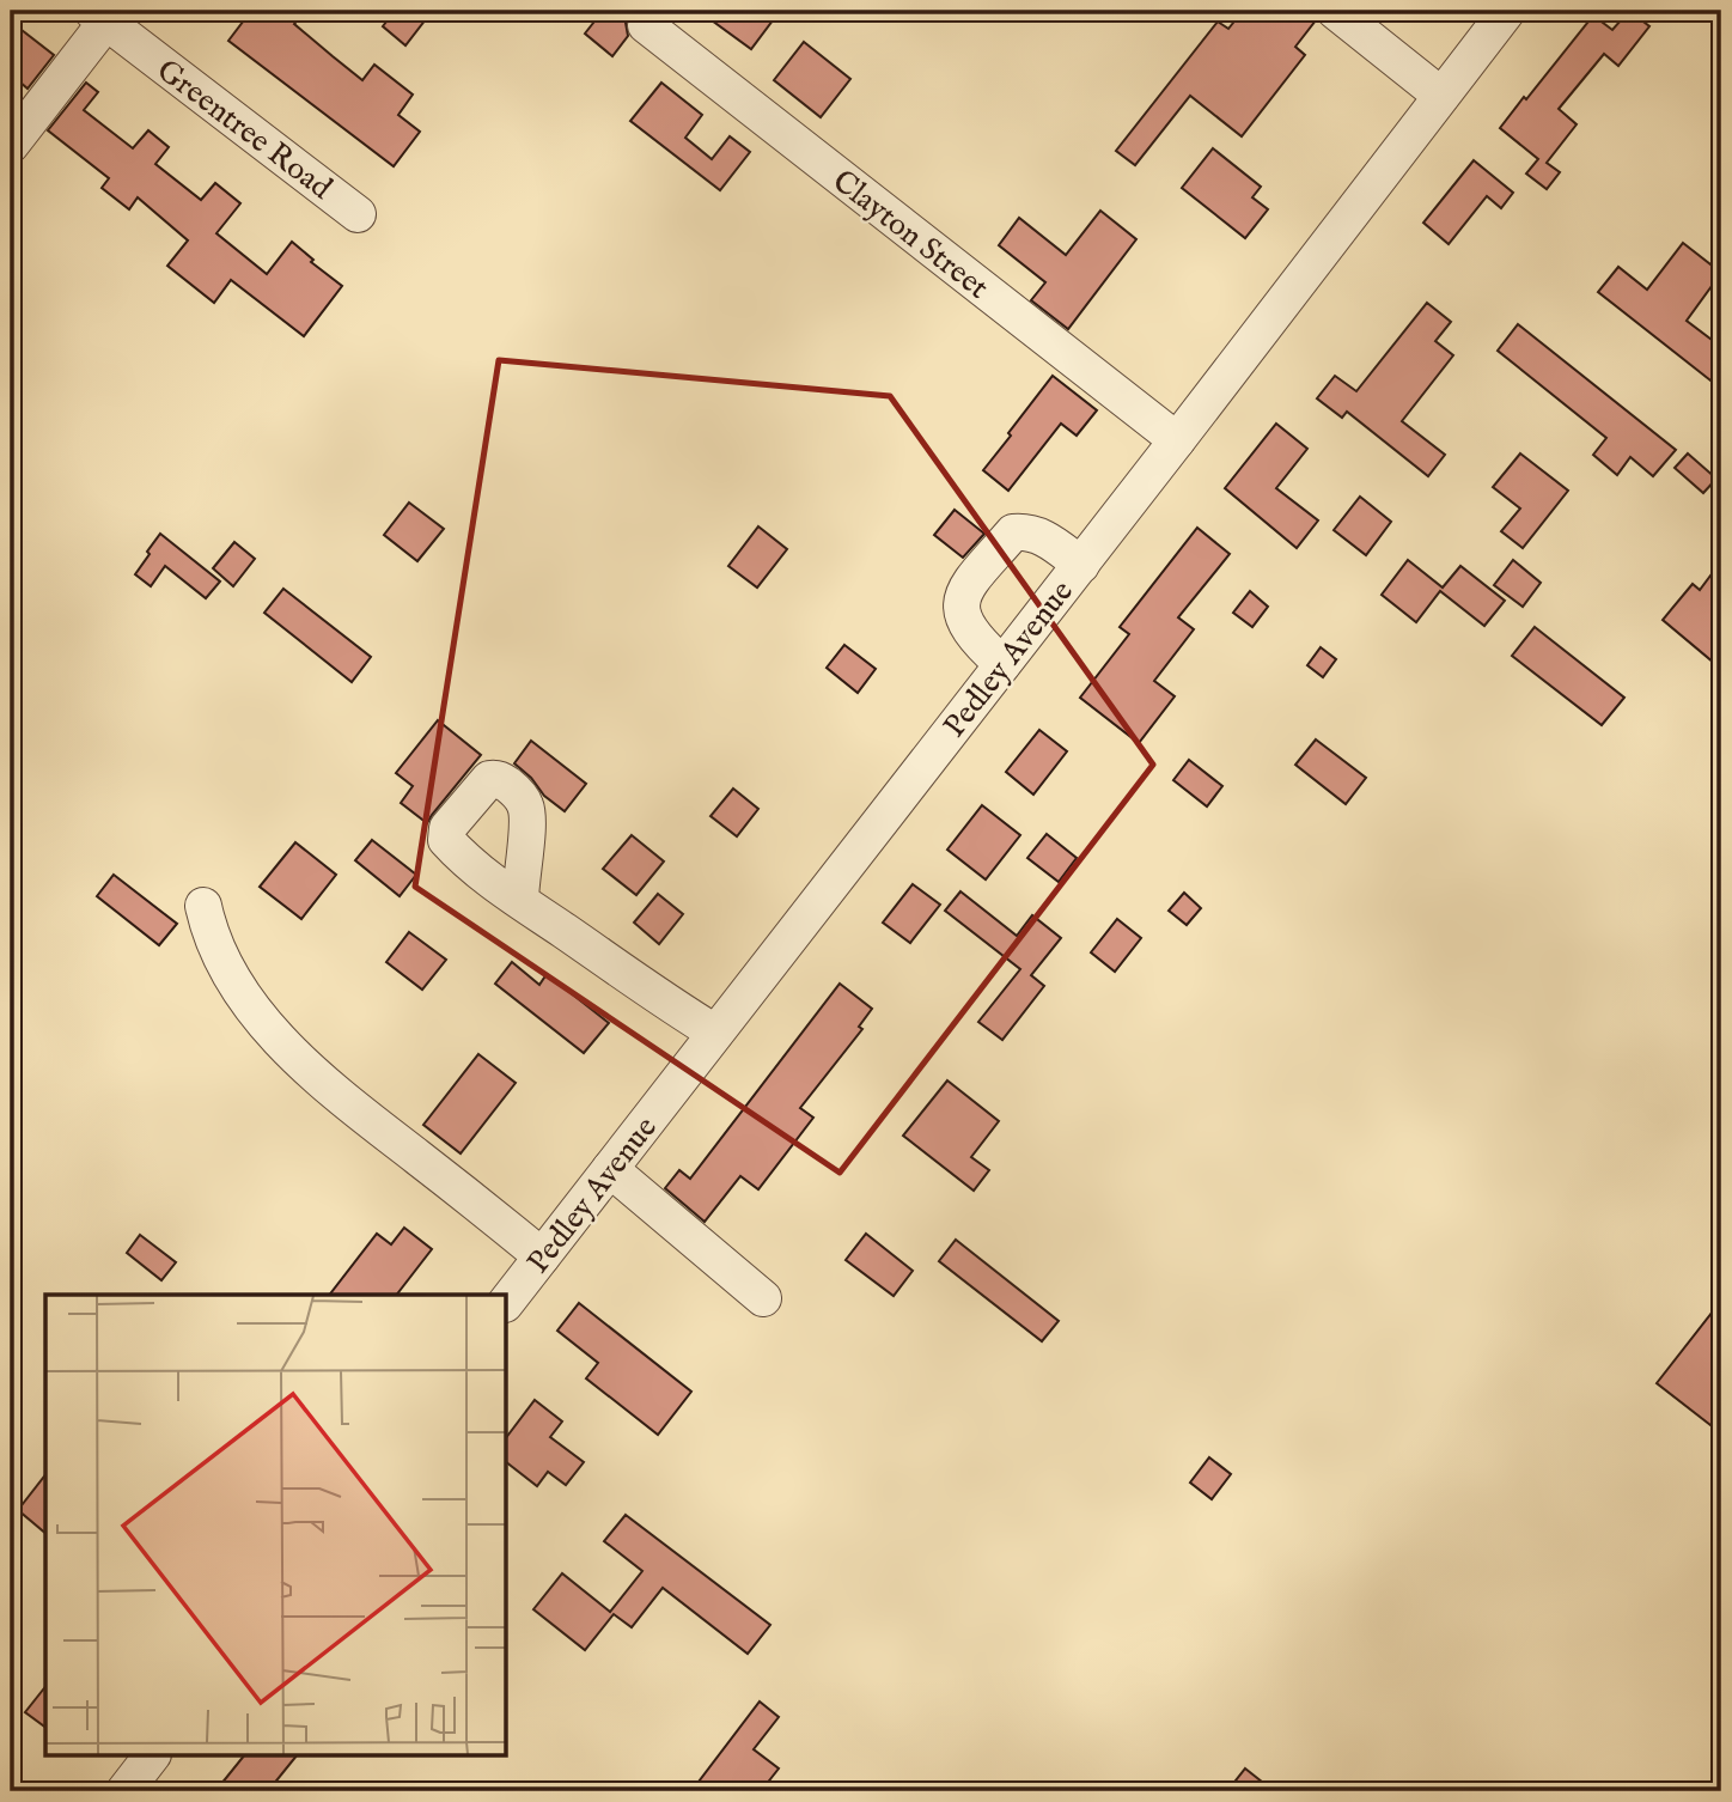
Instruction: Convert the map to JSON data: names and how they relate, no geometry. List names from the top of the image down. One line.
{"streets":{"street":["Greentree Road","Clayton Street","Pedley Avenue"]},"crossings":[["Clayton Street","Pedley Avenue"]]}
